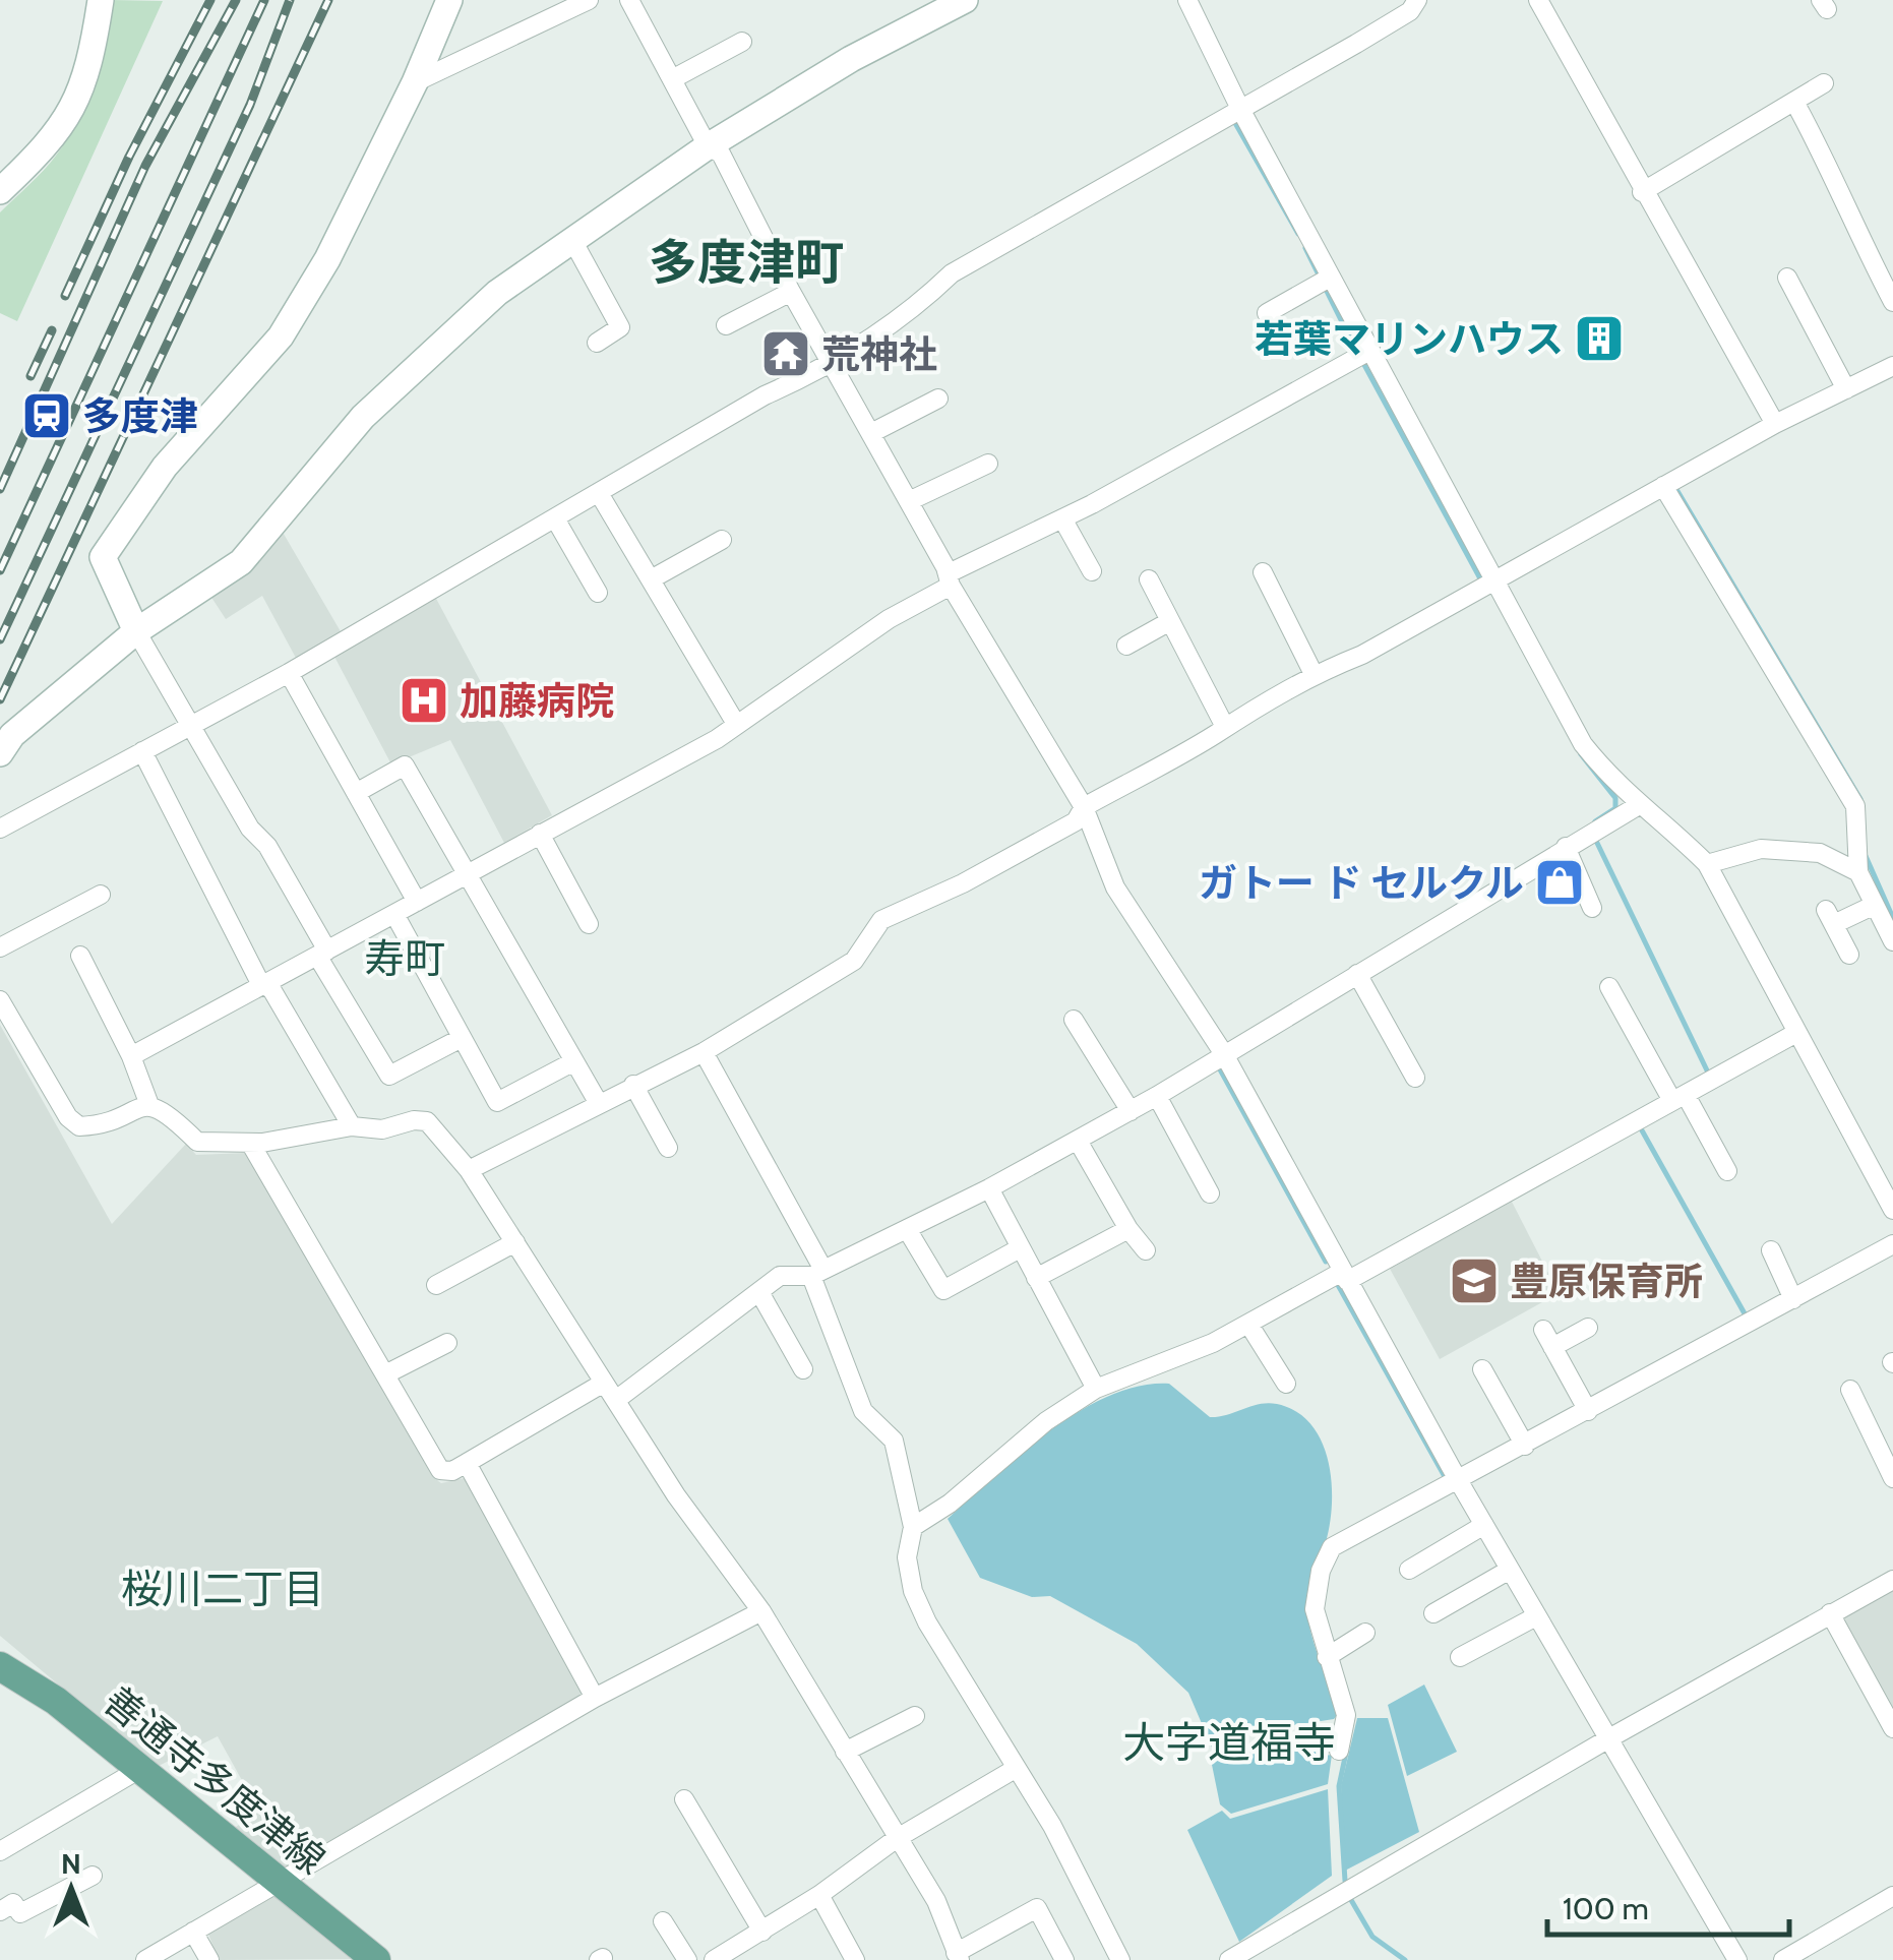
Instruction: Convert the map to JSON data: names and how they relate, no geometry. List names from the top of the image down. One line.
{"streets":{"main road":["善通寺多度津線"]},"districts":["多度津町","寿町","桜川二丁目","大字道福寺"],"places":{"building":["若葉マリンハウス"],"temple":["荒神社"],"station":["多度津"],"hospital":["加藤病院"],"shop":["ガトー ド セルクル"],"school or university":["豊原保育所"]},"scale_bar":"100 m","north":"top"}
